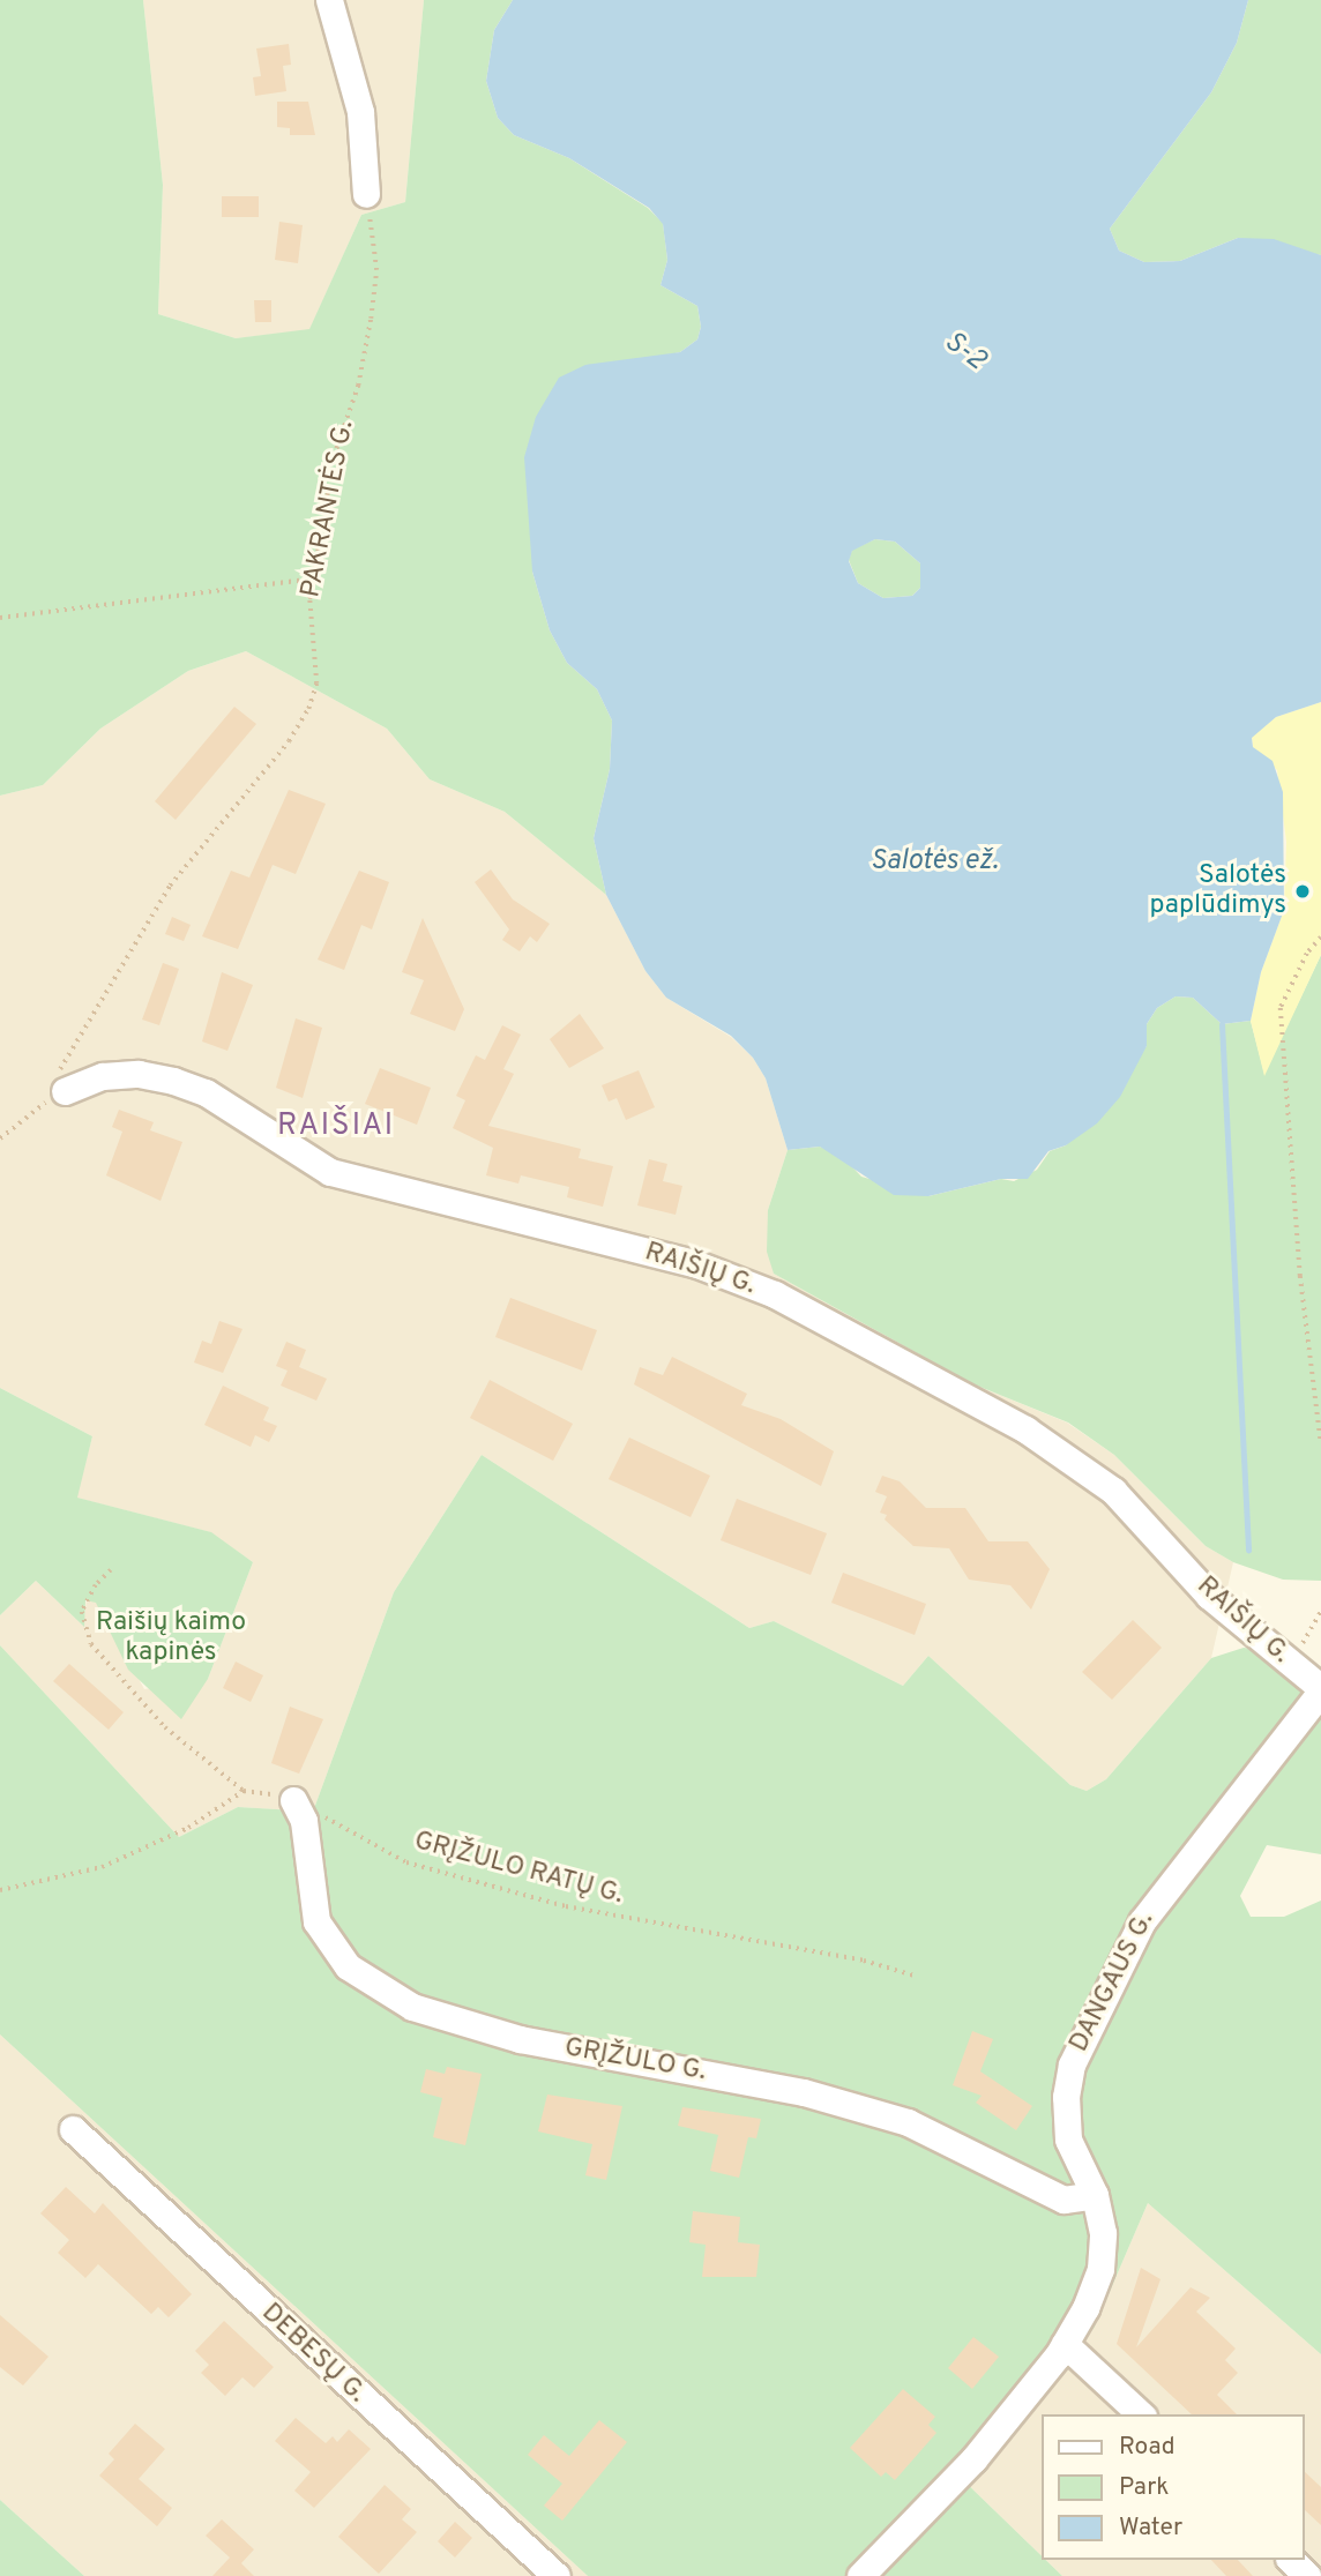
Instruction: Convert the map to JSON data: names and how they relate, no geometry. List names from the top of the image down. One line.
{"streets":{"street":["RAIŠIŲ G.","DANGAUS G.","GRĮŽULO G.","DEBESŲ G."],"path":["PAKRANTĖS G.","GRĮŽULO RATŲ G."]},"crossings":[["PAKRANTĖS G.","RAIŠIŲ G."],["RAIŠIŲ G.","DANGAUS G."],["GRĮŽULO RATŲ G.","GRĮŽULO G."],["DANGAUS G.","GRĮŽULO G."]],"districts":["RAIŠIAI"],"water":["S-2","Salotės ež."],"parks":["Raišių kaimo kapinės"],"places":["Salotės paplūdimys"],"legend":["Road","Park","Water"]}
